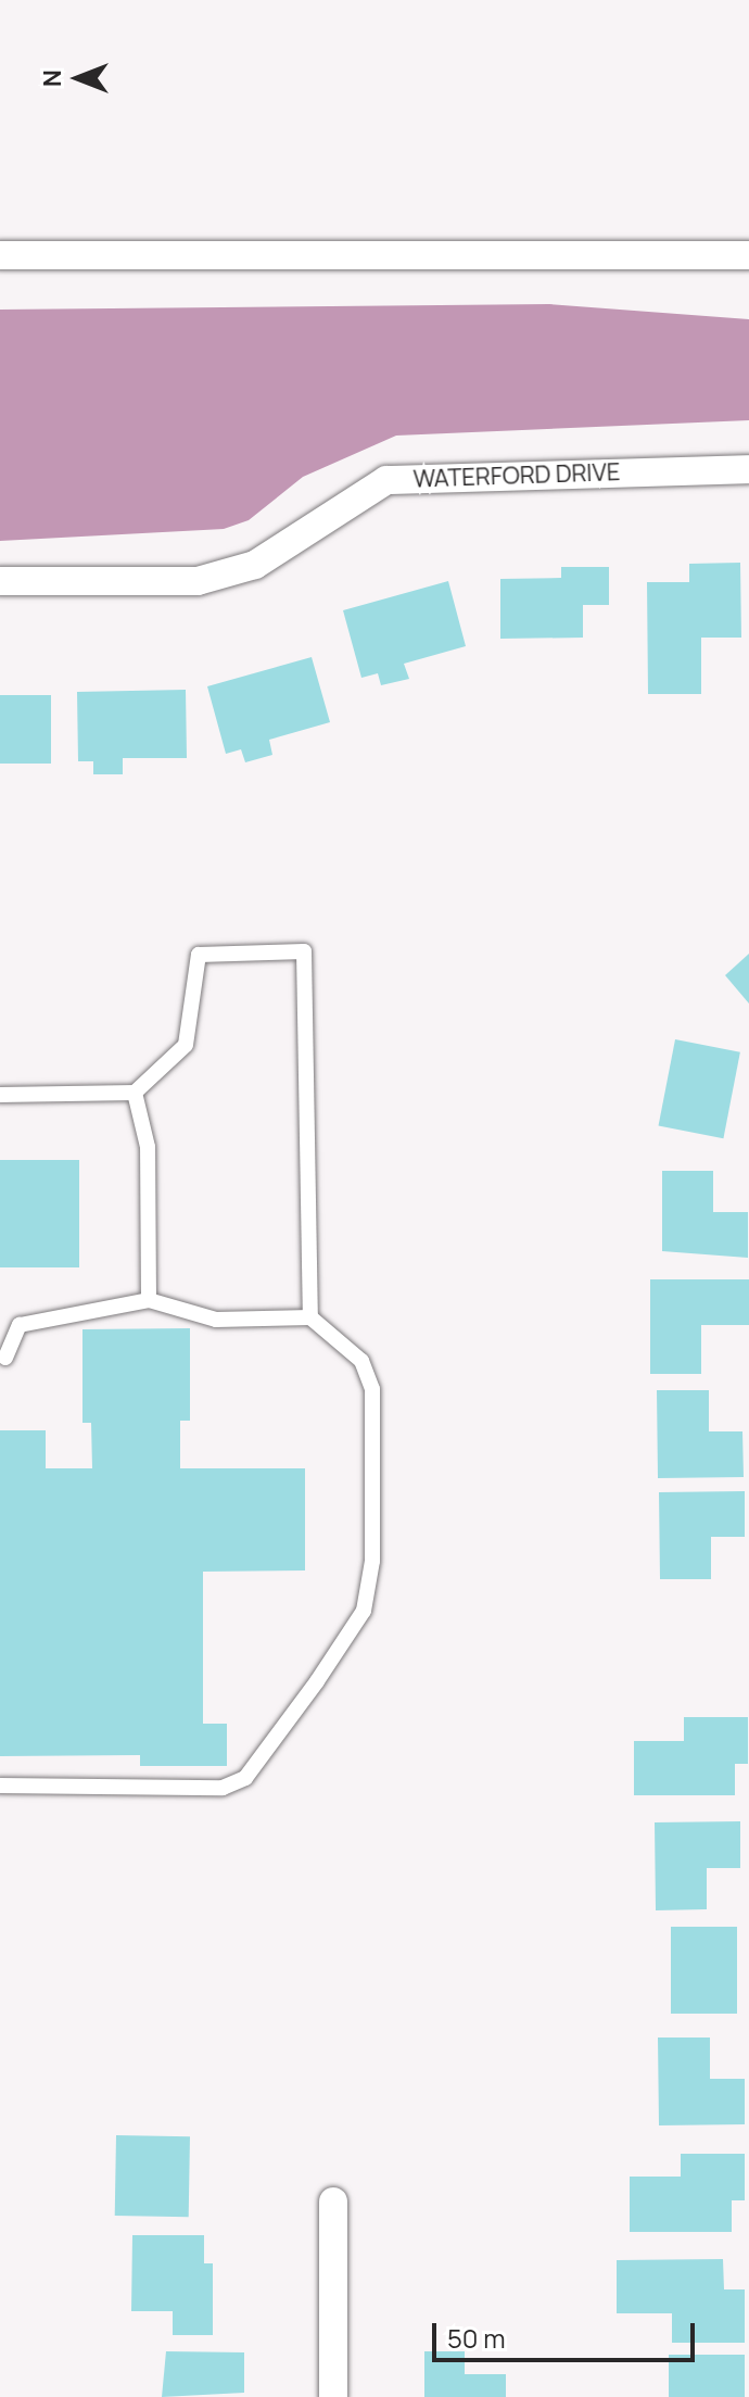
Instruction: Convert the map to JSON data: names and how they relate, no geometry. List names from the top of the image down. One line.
{"streets":{"street":["WATERFORD DRIVE"]},"scale_bar":"50 m","north":"left"}
